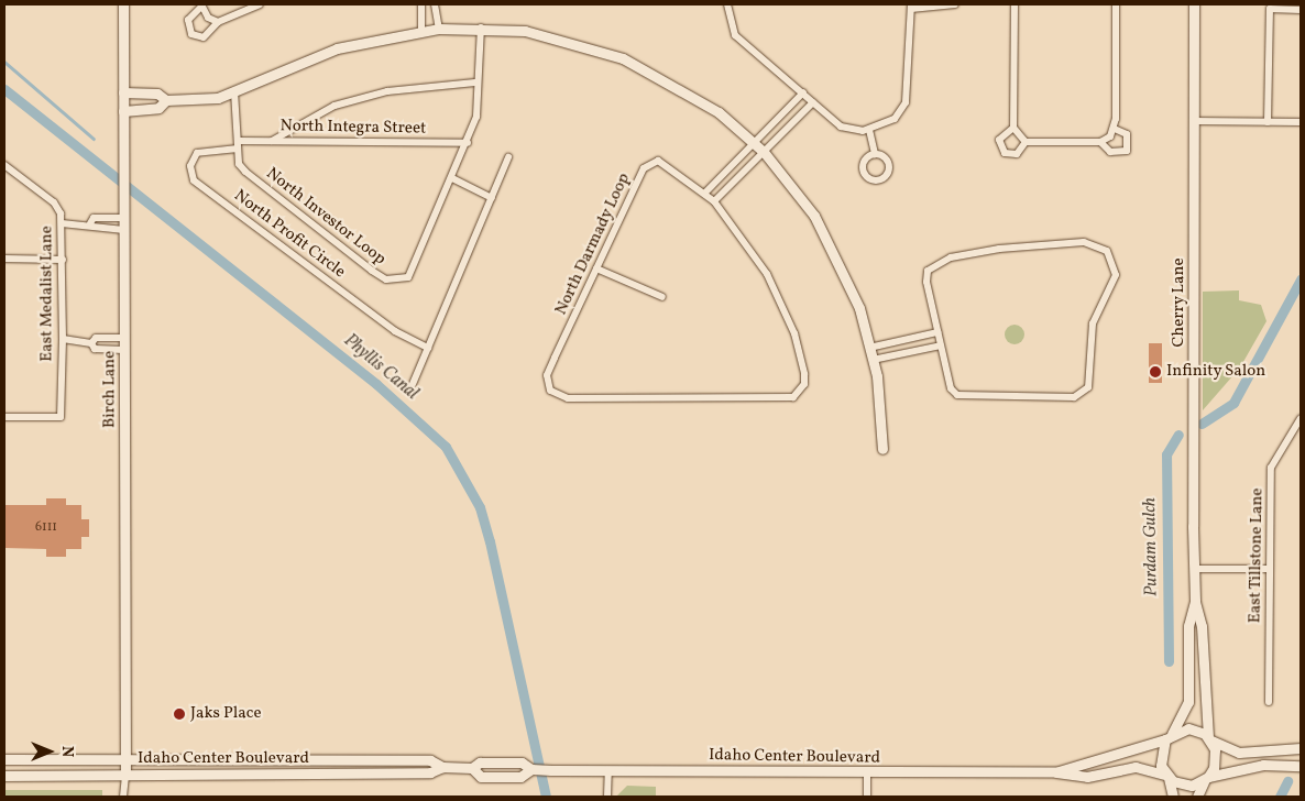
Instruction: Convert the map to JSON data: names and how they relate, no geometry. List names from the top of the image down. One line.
{"streets":{"main road":["Cherry Lane","Birch Lane","Idaho Center Boulevard"],"street":["North Integra Street","North Investor Loop","North Profit Circle","North Darmady Loop","East Medalist Lane","East Tillstone Lane"]},"crossings":[["North Integra Street","North Investor Loop"],["North Integra Street","North Profit Circle"],["North Investor Loop","North Profit Circle"],["Cherry Lane","Idaho Center Boulevard"],["Birch Lane","Idaho Center Boulevard"]],"water":["Phyllis Canal","Purdam Gulch"],"places":["Infinity Salon","Jaks Place"],"house_numbers":["6111"],"north":"right"}
